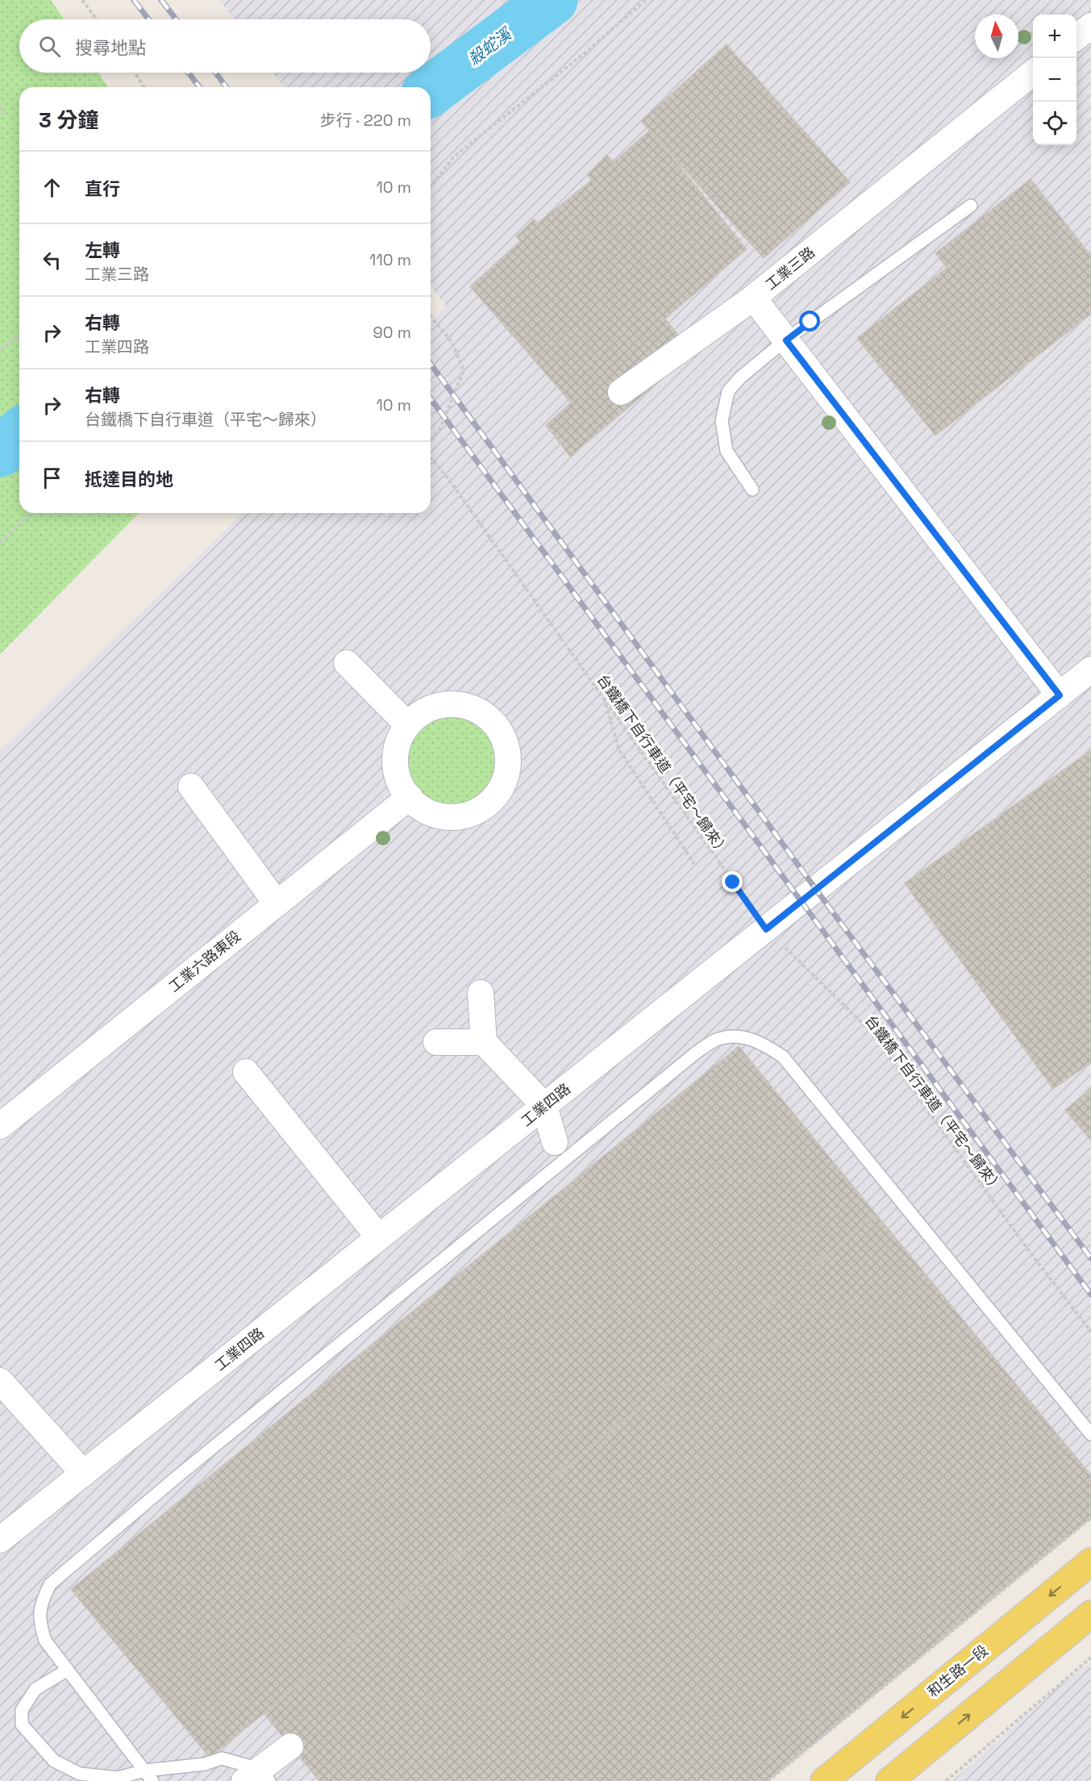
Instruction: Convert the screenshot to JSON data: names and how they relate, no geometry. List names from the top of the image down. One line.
{"streets":{"main road":["和生路一段"],"street":["工業三路","工業六路東段","工業四路"],"path":["台鐵橋下自行車道（平宅～歸來）"]},"crossings":[["工業三路","工業四路"],["台鐵橋下自行車道（平宅～歸來）","工業四路"]],"water":["殺蛇溪"],"north":"top","page":{"map_buttons":["+","−"],"search":"搜尋地點","heading":["3 分鐘","步行 · 220 m"],"list":[["直行","10 m"],["左轉","工業三路","110 m"],["右轉","工業四路","90 m"],["右轉","台鐵橋下自行車道（平宅～歸來）","10 m"],"抵達目的地"]}}
